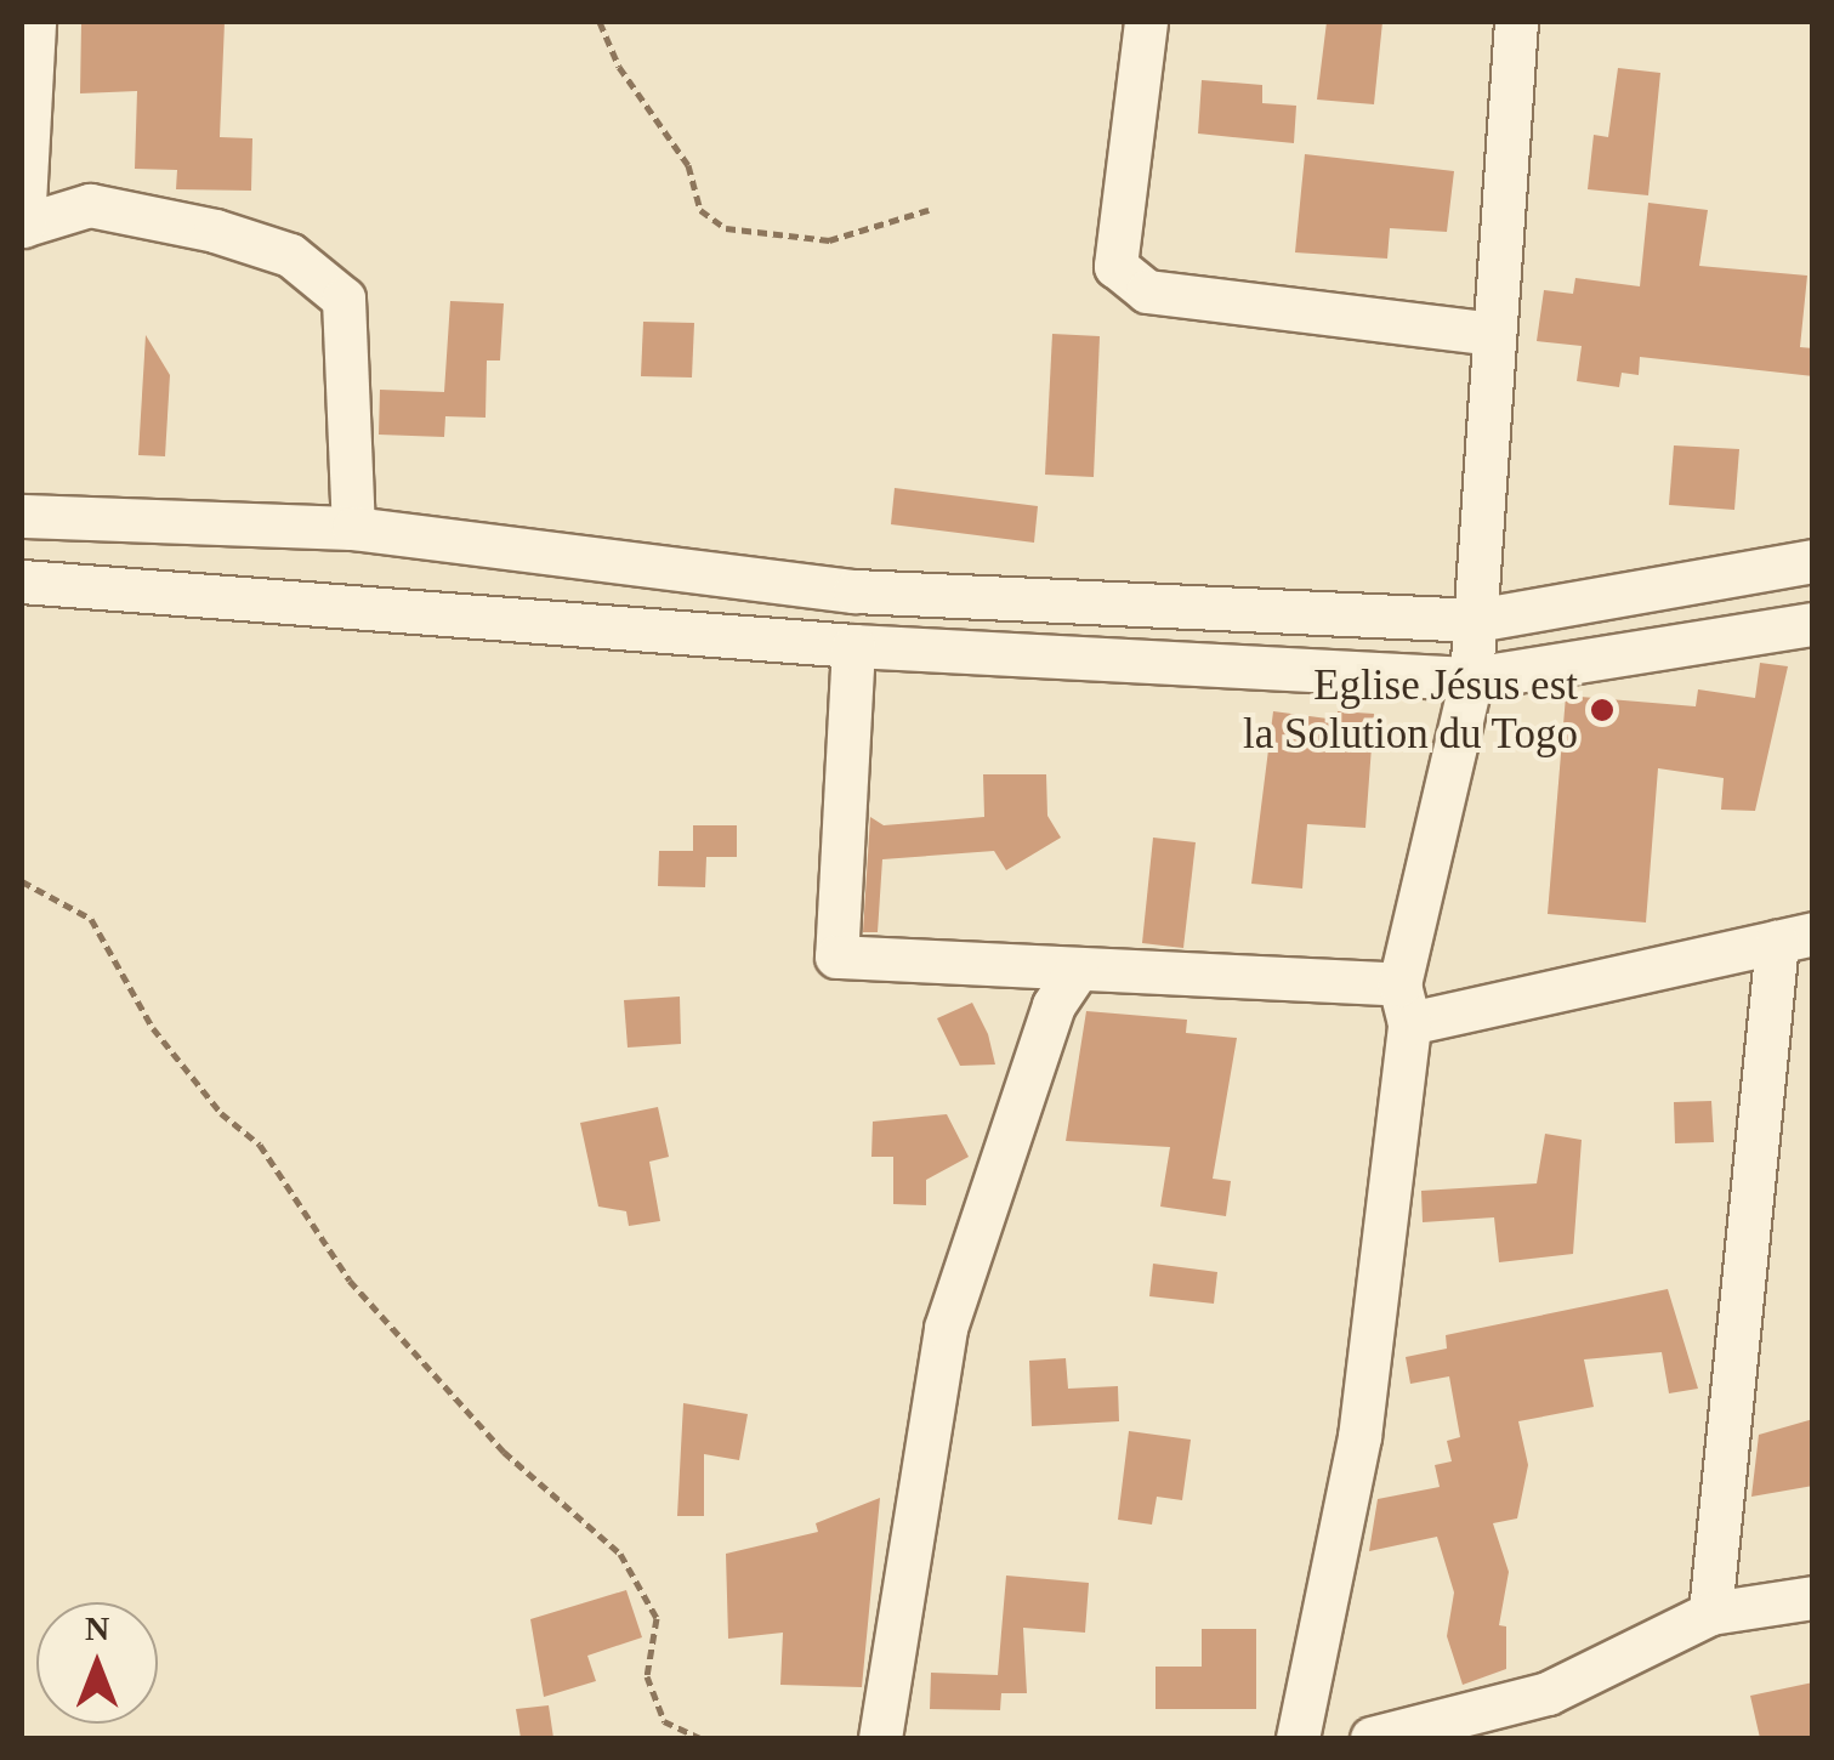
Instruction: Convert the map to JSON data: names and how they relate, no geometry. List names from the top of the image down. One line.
{"places":["Eglise Jésus est la Solution du Togo"],"north":"top"}
